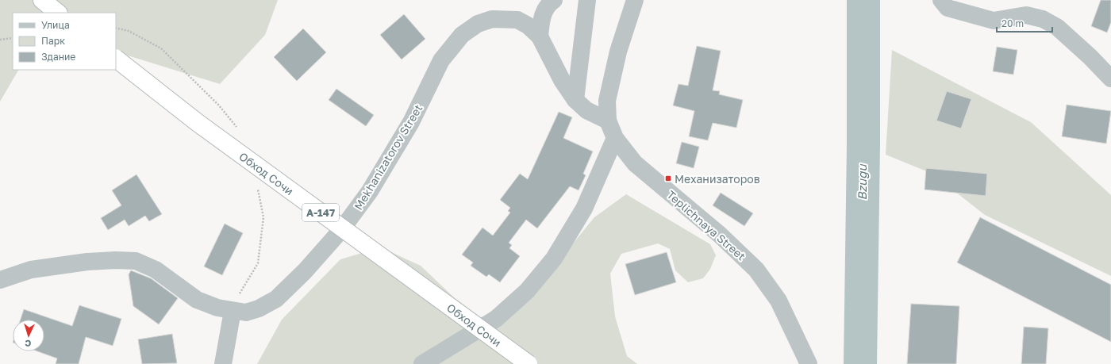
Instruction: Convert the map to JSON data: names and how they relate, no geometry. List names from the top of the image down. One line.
{"streets":{"highway":["Обход Сочи","А-147"],"street":["Mekhanizatorov Street","Teplichnaya Street"]},"crossings":[["Mekhanizatorov Street","Teplichnaya Street"]],"water":["Bzugu"],"places":{"transit":["Механизаторов"]},"legend":["Улица","Парк","Здание"],"scale_bar":"20 m","north":"bottom"}
